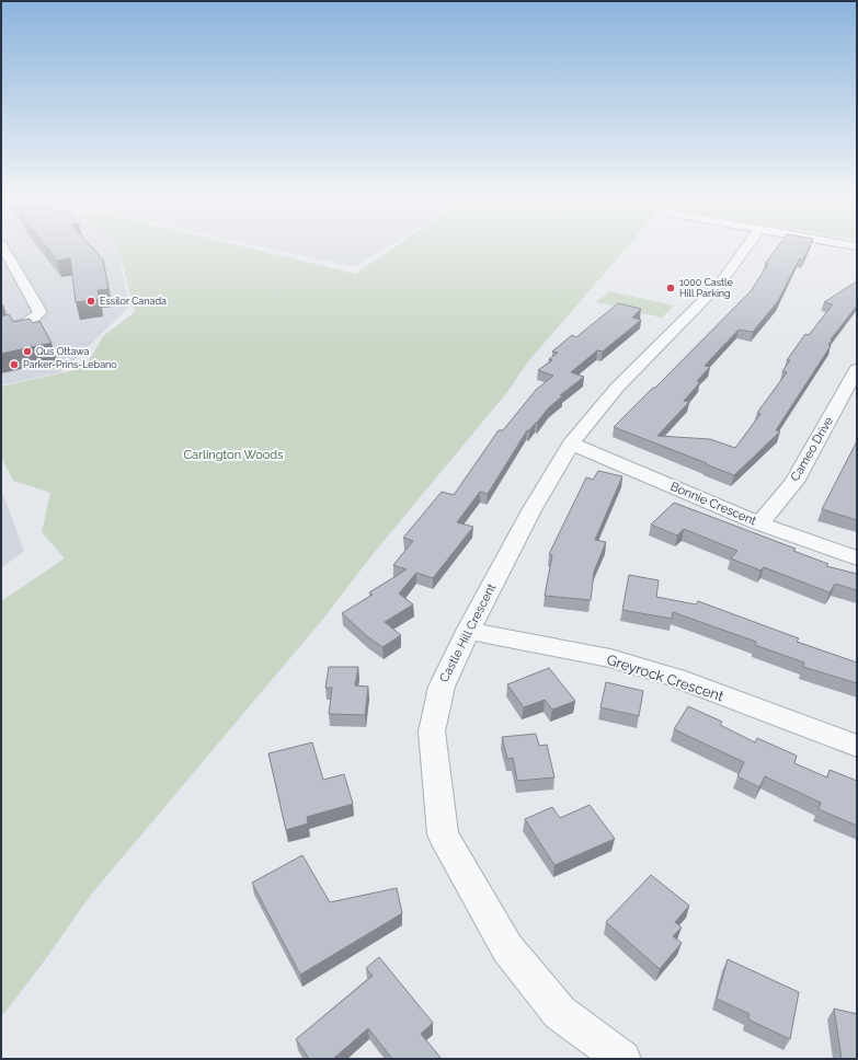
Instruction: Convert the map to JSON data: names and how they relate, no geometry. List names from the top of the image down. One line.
{"streets":{"street":["Cameo Drive","Bonnie Crescent","Castle Hill Crescent","Greyrock Crescent"]},"crossings":[["Cameo Drive","Bonnie Crescent"],["Bonnie Crescent","Castle Hill Crescent"],["Castle Hill Crescent","Greyrock Crescent"]],"parks":["Carlington Woods"],"places":["1000 Castle Hill Parking","Essilor Canada","Qus Ottawa","Parker-Prins-Lebano"]}
